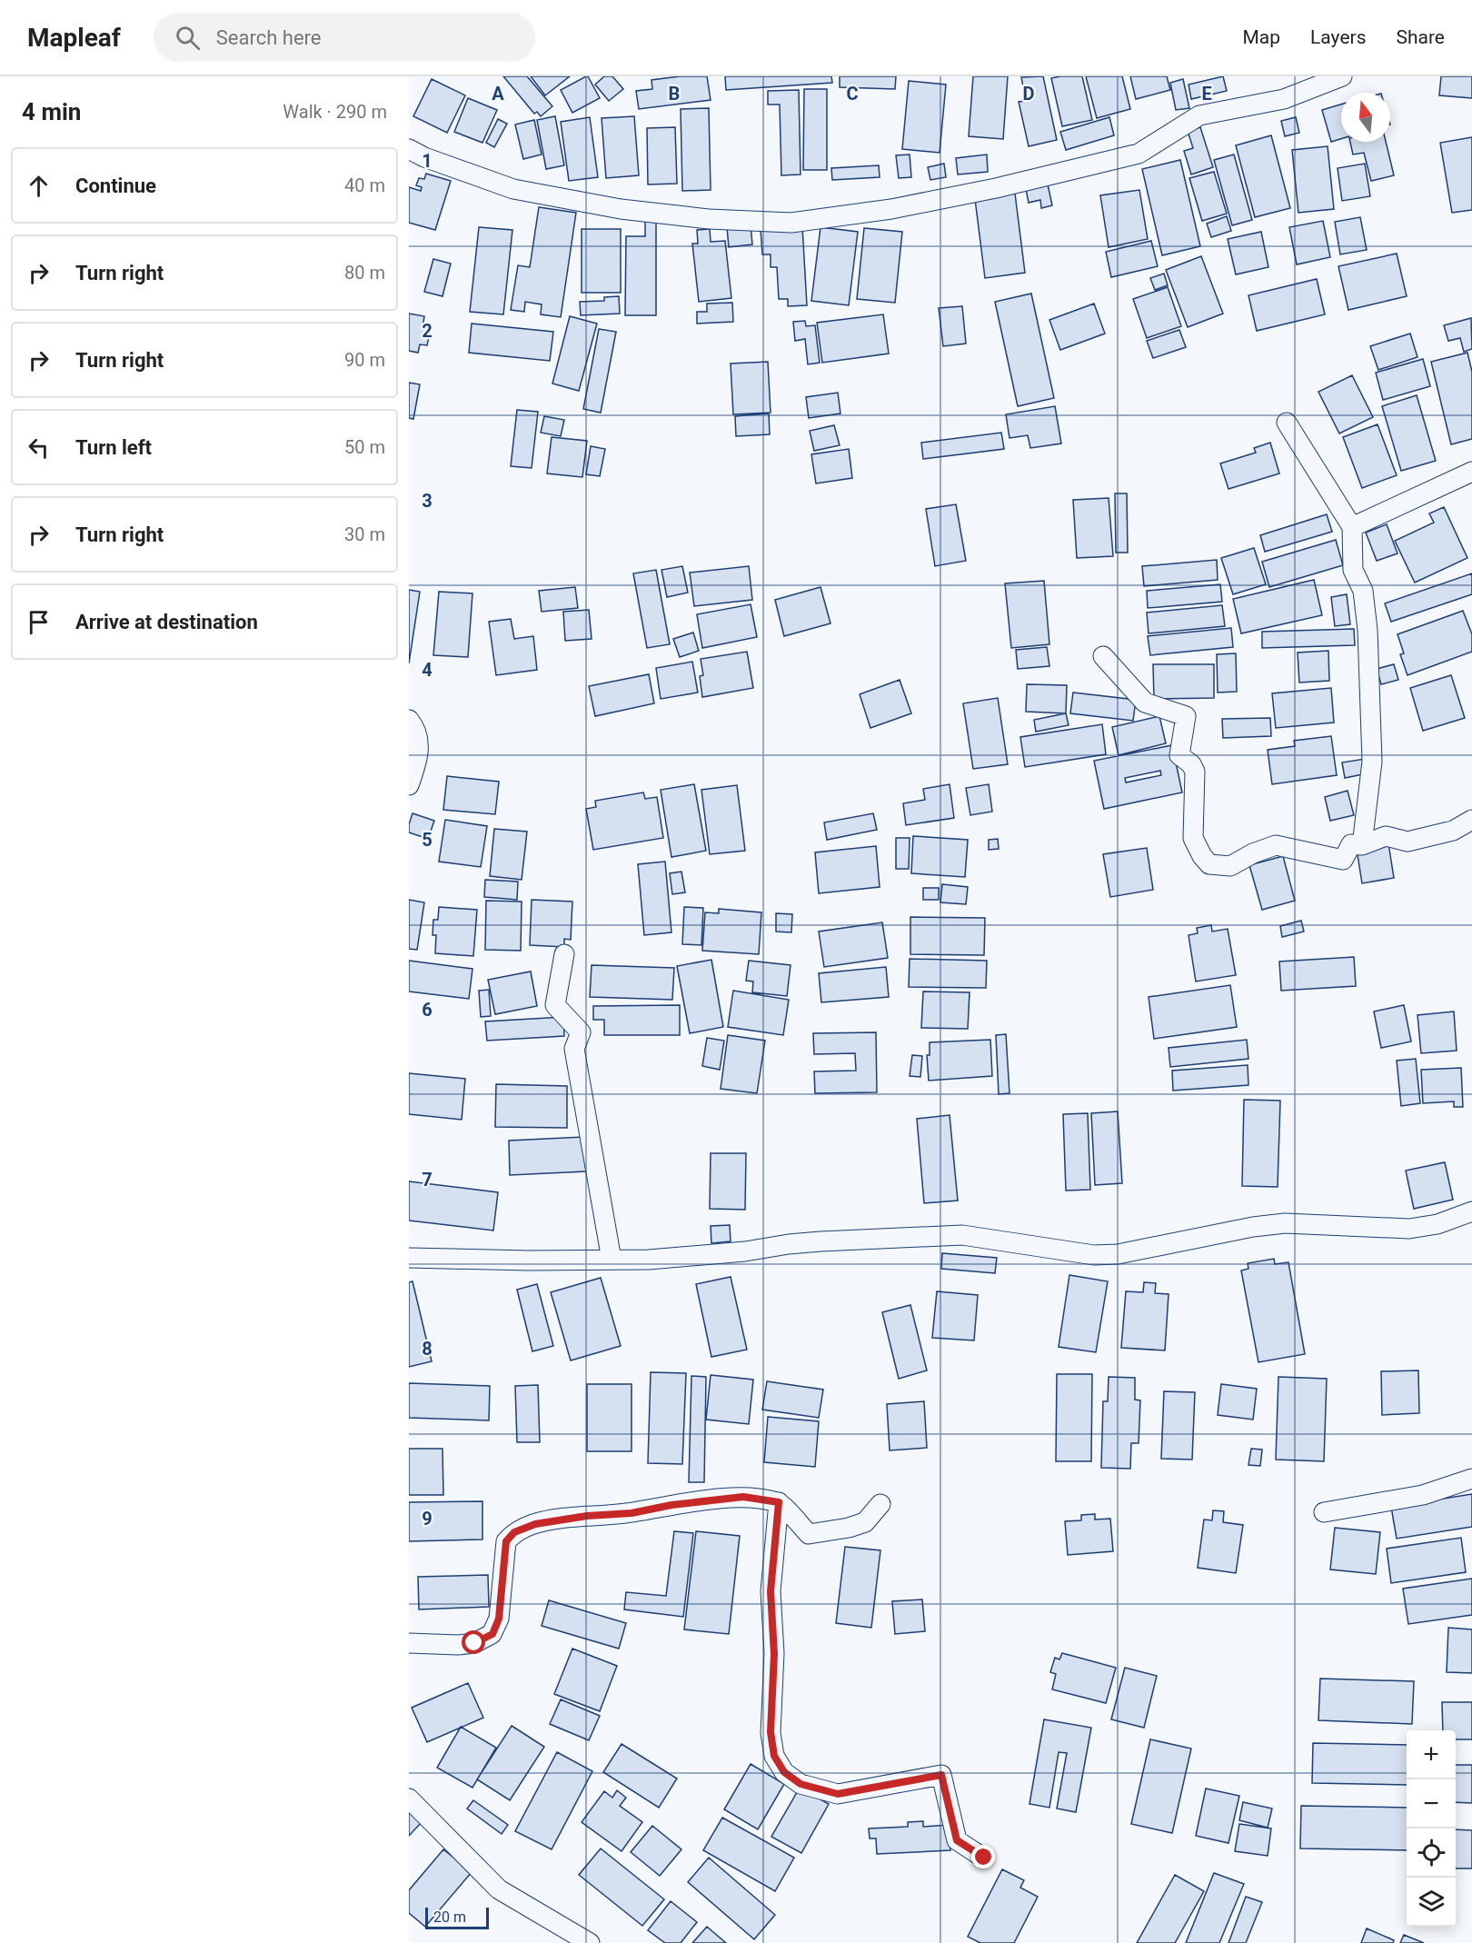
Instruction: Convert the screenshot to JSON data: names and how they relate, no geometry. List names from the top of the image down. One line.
{"scale_bar":"20 m","north":"top","page":{"header":"Mapleaf","search":"Search here","nav":["Map","Layers","Share"],"heading":["4 min","Walk · 290 m"],"list":[["Continue","40 m"],["Turn right","80 m"],["Turn right","90 m"],["Turn left","50 m"],["Turn right","30 m"],"Arrive at destination"],"map_buttons":["+","−"],"scale":"20 m"},"grid":{"columns":["A","B","C","D","E"],"rows":["1","2","3","4","5","6","7","8","9"]}}
